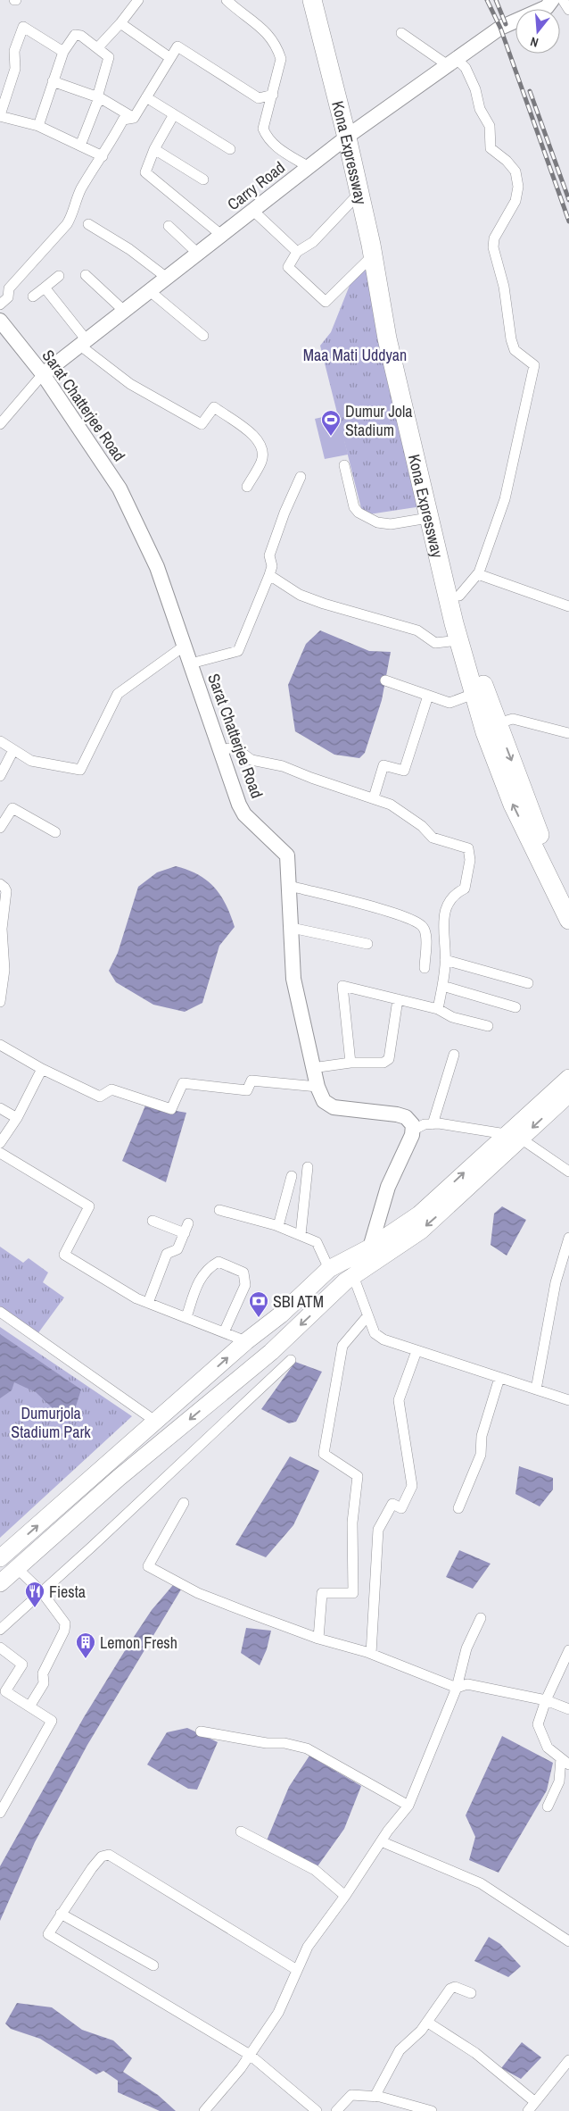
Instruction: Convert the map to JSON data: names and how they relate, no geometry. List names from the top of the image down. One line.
{"streets":{"highway":["Kona Expressway"],"main road":["Carry Road","Sarat Chatterjee Road"]},"crossings":[["Kona Expressway","Carry Road"],["Carry Road","Sarat Chatterjee Road"]],"parks":["Maa Mati Uddyan","Dumurjola Stadium Park"],"places":{"sports":["Dumur Jola Stadium"],"bank":["SBI ATM"],"restaurant":["Fiesta"],"building":["Lemon Fresh"]},"north":"bottom"}
